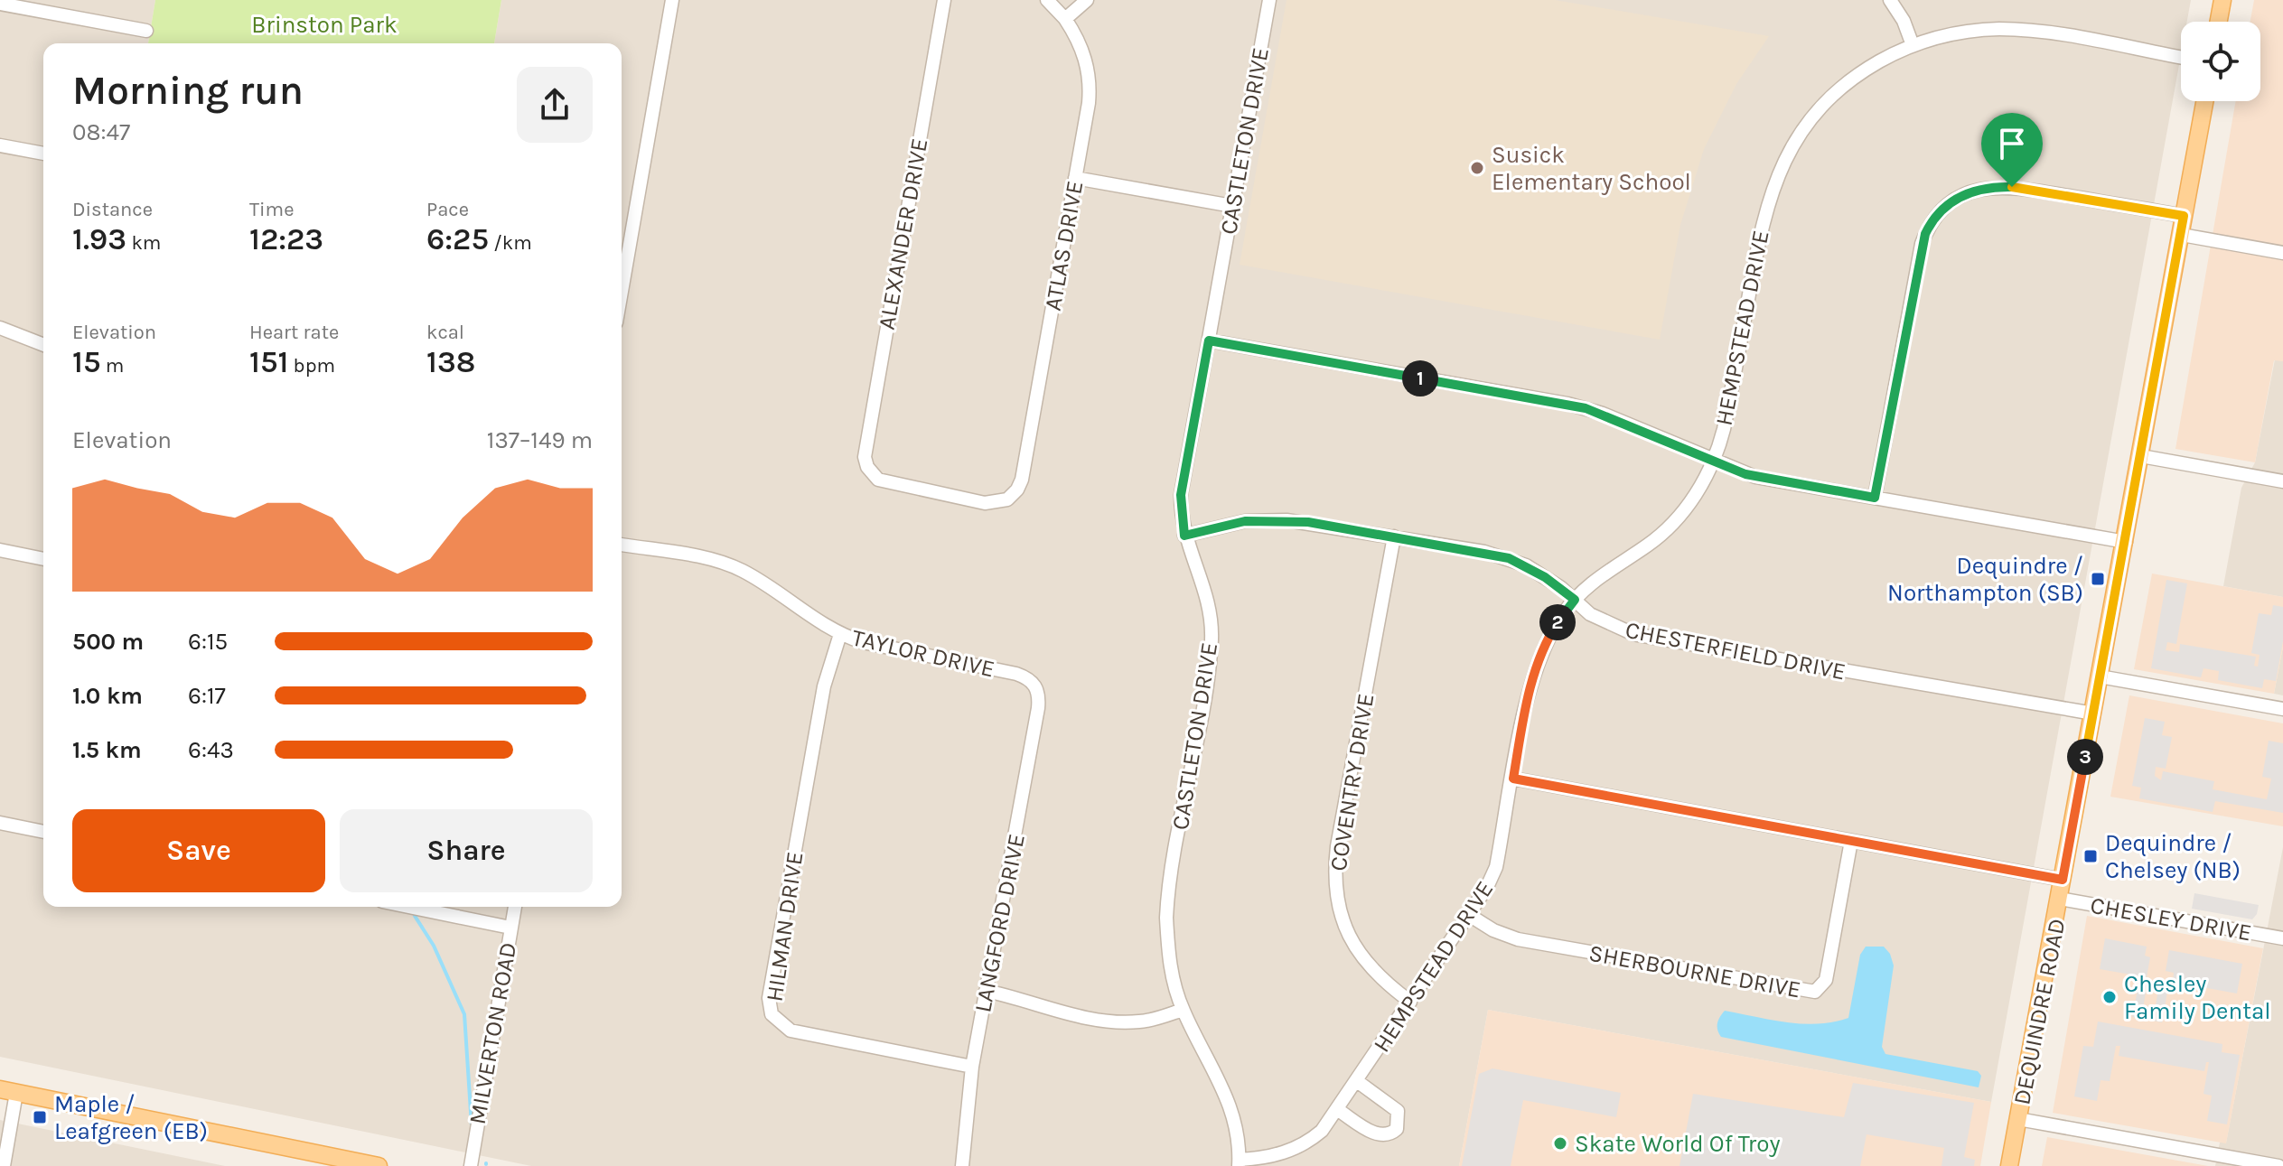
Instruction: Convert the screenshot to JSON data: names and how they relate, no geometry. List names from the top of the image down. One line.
{"streets":{"main road":["DEQUINDRE ROAD"],"street":["CASTLETON DRIVE","ALEXANDER DRIVE","ATLAS DRIVE","HEMPSTEAD DRIVE","CHESTERFIELD DRIVE","TAYLOR DRIVE","COVENTRY DRIVE","CHESLEY DRIVE","LANGFORD DRIVE","HILMAN DRIVE","SHERBOURNE DRIVE","MILVERTON ROAD"]},"crossings":[["CASTLETON DRIVE","HEMPSTEAD DRIVE"],["CASTLETON DRIVE","CHESTERFIELD DRIVE"],["ALEXANDER DRIVE","ATLAS DRIVE"],["HEMPSTEAD DRIVE","CHESTERFIELD DRIVE"],["HEMPSTEAD DRIVE","COVENTRY DRIVE"],["HEMPSTEAD DRIVE","SHERBOURNE DRIVE"],["CHESTERFIELD DRIVE","COVENTRY DRIVE"],["CHESTERFIELD DRIVE","DEQUINDRE ROAD"],["TAYLOR DRIVE","LANGFORD DRIVE"],["TAYLOR DRIVE","HILMAN DRIVE"],["CHESLEY DRIVE","DEQUINDRE ROAD"],["LANGFORD DRIVE","HILMAN DRIVE"]],"parks":["Brinston Park"],"places":{"other":["Susick Elementary School","Chesley Family Dental","Skate World Of Troy"],"transit":["Dequindre / Northampton (SB)","Dequindre / Chelsey (NB)","Maple / Leafgreen (EB)"]},"page":{"heading":["Morning run","08:47"],"stats":[["Distance","1.93 km"],["Time","12:23"],["Pace","6:25 /km"],["Elevation","15 m"],["Heart rate","151 bpm"],["kcal","138"]],"pins":["1","2","3"],"chart":["Elevation","137–149 m"],"list":[{"name":"500 m","note":"6:15"},{"name":"1.0 km","note":"6:17"},{"name":"1.5 km","note":"6:43"}],"buttons":["Save","Share"]}}
